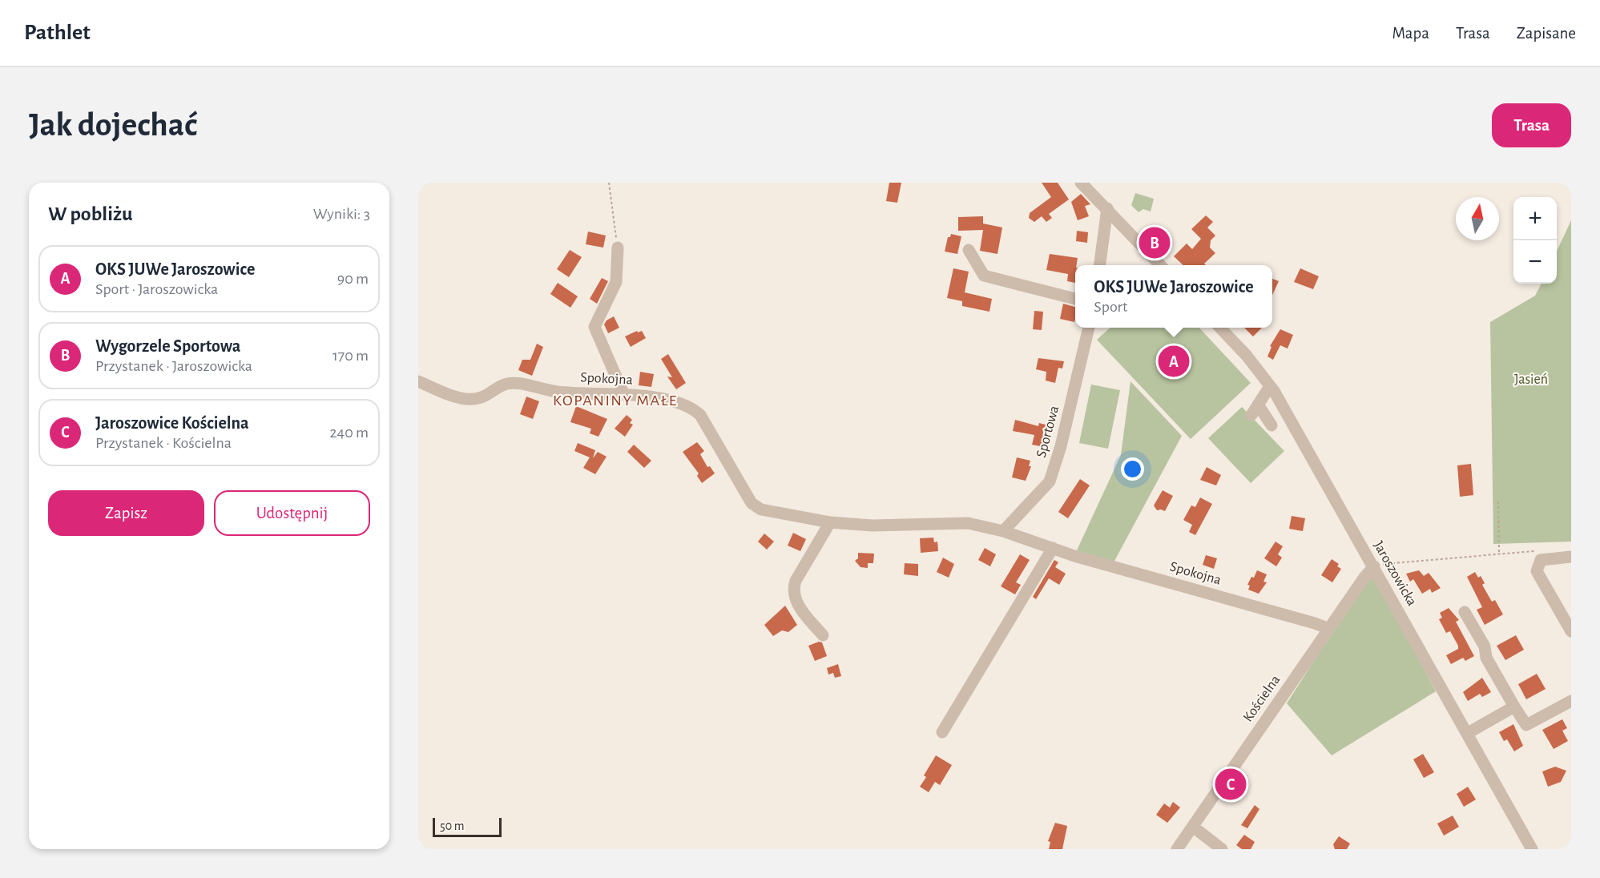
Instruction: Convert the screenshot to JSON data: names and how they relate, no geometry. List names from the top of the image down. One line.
{"streets":{"street":["Spokojna","Sportowa","Jaroszowicka","Kościelna"]},"crossings":[["Spokojna","Sportowa"],["Spokojna","Kościelna"],["Jaroszowicka","Kościelna"]],"districts":["KOPANINY MAŁE"],"parks":["Jasień"],"scale_bar":"50 m","north":"top","page":{"header":"Pathlet","nav":["Mapa","Trasa","Zapisane"],"buttons":["Trasa",["Zapisz","Udostępnij"]],"title":"Jak dojechać","heading":["W pobliżu","Wyniki: 3"],"map_buttons":["+","−"],"pins":["B","A","C"],"list":[{"mark":"A","name":"OKS JUWe Jaroszowice","note":"Sport · Jaroszowicka","value":"90 m"},{"mark":"B","name":"Wygorzele Sportowa","note":"Przystanek · Jaroszowicka","value":"170 m"},{"mark":"C","name":"Jaroszowice Kościelna","note":"Przystanek · Kościelna","value":"240 m"}],"popup":["OKS JUWe Jaroszowice","Sport"],"scale":"50 m"}}
